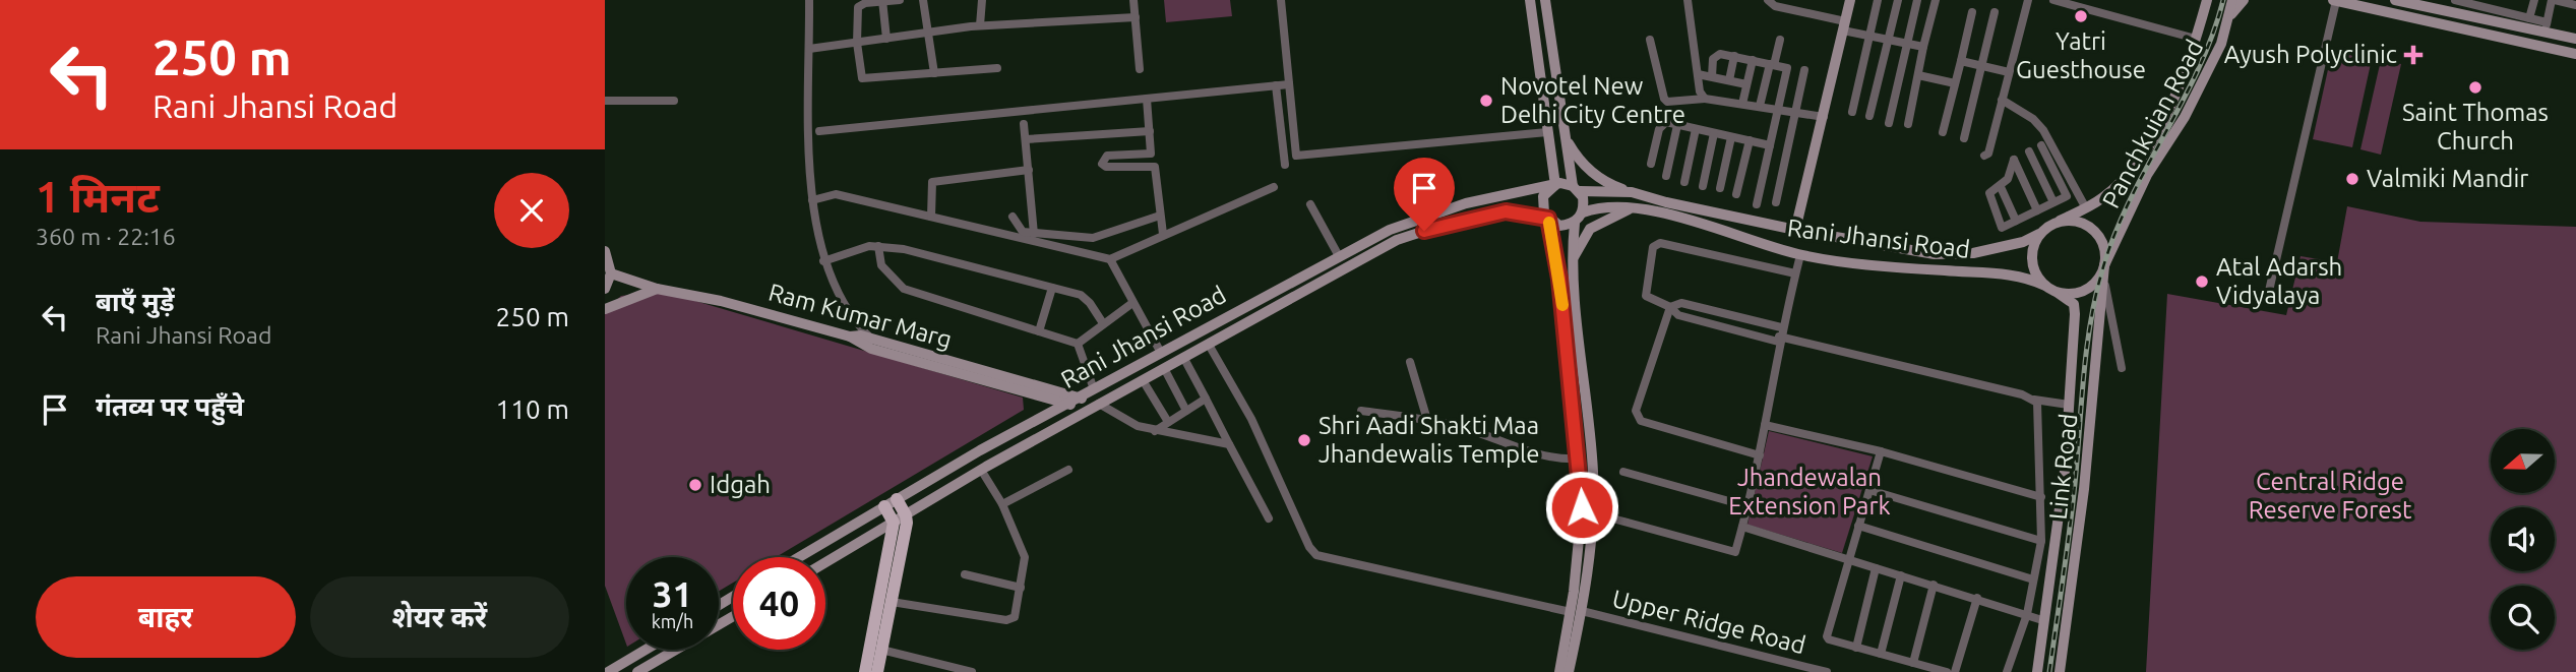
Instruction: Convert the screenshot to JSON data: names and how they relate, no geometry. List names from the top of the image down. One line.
{"streets":{"main road":["Panchkuian Road","Rani Jhansi Road","Ram Kumar Marg","Link Road"],"street":["Upper Ridge Road"]},"crossings":[["Panchkuian Road","Rani Jhansi Road"],["Panchkuian Road","Link Road"],["Rani Jhansi Road","Ram Kumar Marg"],["Rani Jhansi Road","Link Road"],["Rani Jhansi Road","Upper Ridge Road"]],"parks":["Jhandewalan Extension Park","Central Ridge Reserve Forest"],"places":{"other":["Yatri Guesthouse","Saint Thomas Church","Novotel New Delhi City Centre","Valmiki Mandir","Atal Adarsh Vidyalaya","Shri Aadi Shakti Maa Jhandewalis Temple","Idgah"],"health":["Ayush Polyclinic"]},"north":"left","page":{"turn":["250 m","Rani Jhansi Road"],"heading":["1 मिनट","360 m · 22:16"],"list":[{"name":"बाएँ मुड़ें","note":"Rani Jhansi Road","value":"250 m"},{"name":"गंतव्य पर पहुँचे","value":"110 m"}],"speed":"31 km/h","limit":"40","buttons":["बाहर","शेयर करें"]}}
